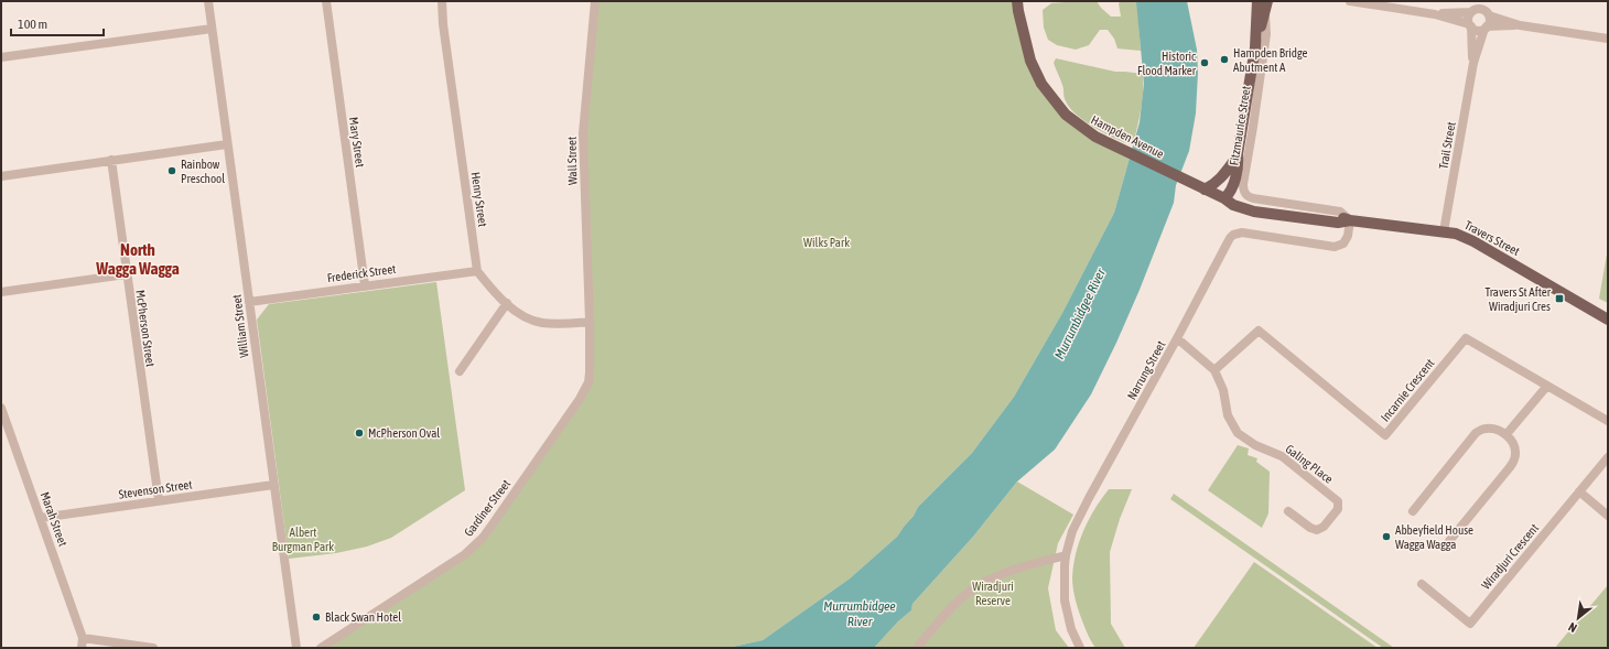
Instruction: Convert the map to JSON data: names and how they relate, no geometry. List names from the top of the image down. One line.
{"streets":{"main road":["Fitzmaurice Street","Hampden Avenue","Travers Street"],"street":["Mary Street","Trail Street","Wall Street","Henry Street","Frederick Street","William Street","McPherson Street","Narrung Street","Incarnie Crescent","Galing Place","Stevenson Street","Gardiner Street","Marah Street","Wiradjuri Crescent"]},"crossings":[["Fitzmaurice Street","Travers Street"],["Hampden Avenue","Travers Street"],["Mary Street","Frederick Street"],["Trail Street","Travers Street"],["Wall Street","Gardiner Street"],["Henry Street","Frederick Street"],["Travers Street","Narrung Street"],["Frederick Street","William Street"],["William Street","Stevenson Street"],["McPherson Street","Stevenson Street"],["Incarnie Crescent","Galing Place"],["Stevenson Street","Marah Street"]],"districts":["North Wagga Wagga"],"water":["Murrumbidgee River"],"parks":["Wilks Park","Albert Burgman Park","Wiradjuri Reserve"],"places":{"other":["Hampden Bridge Abutment A","Historic Flood Marker","Rainbow Preschool","McPherson Oval","Abbeyfield House Wagga Wagga","Black Swan Hotel"],"transit":["Travers St After Wiradjuri Cres"]},"scale_bar":"100 m","north":"bottom left"}
